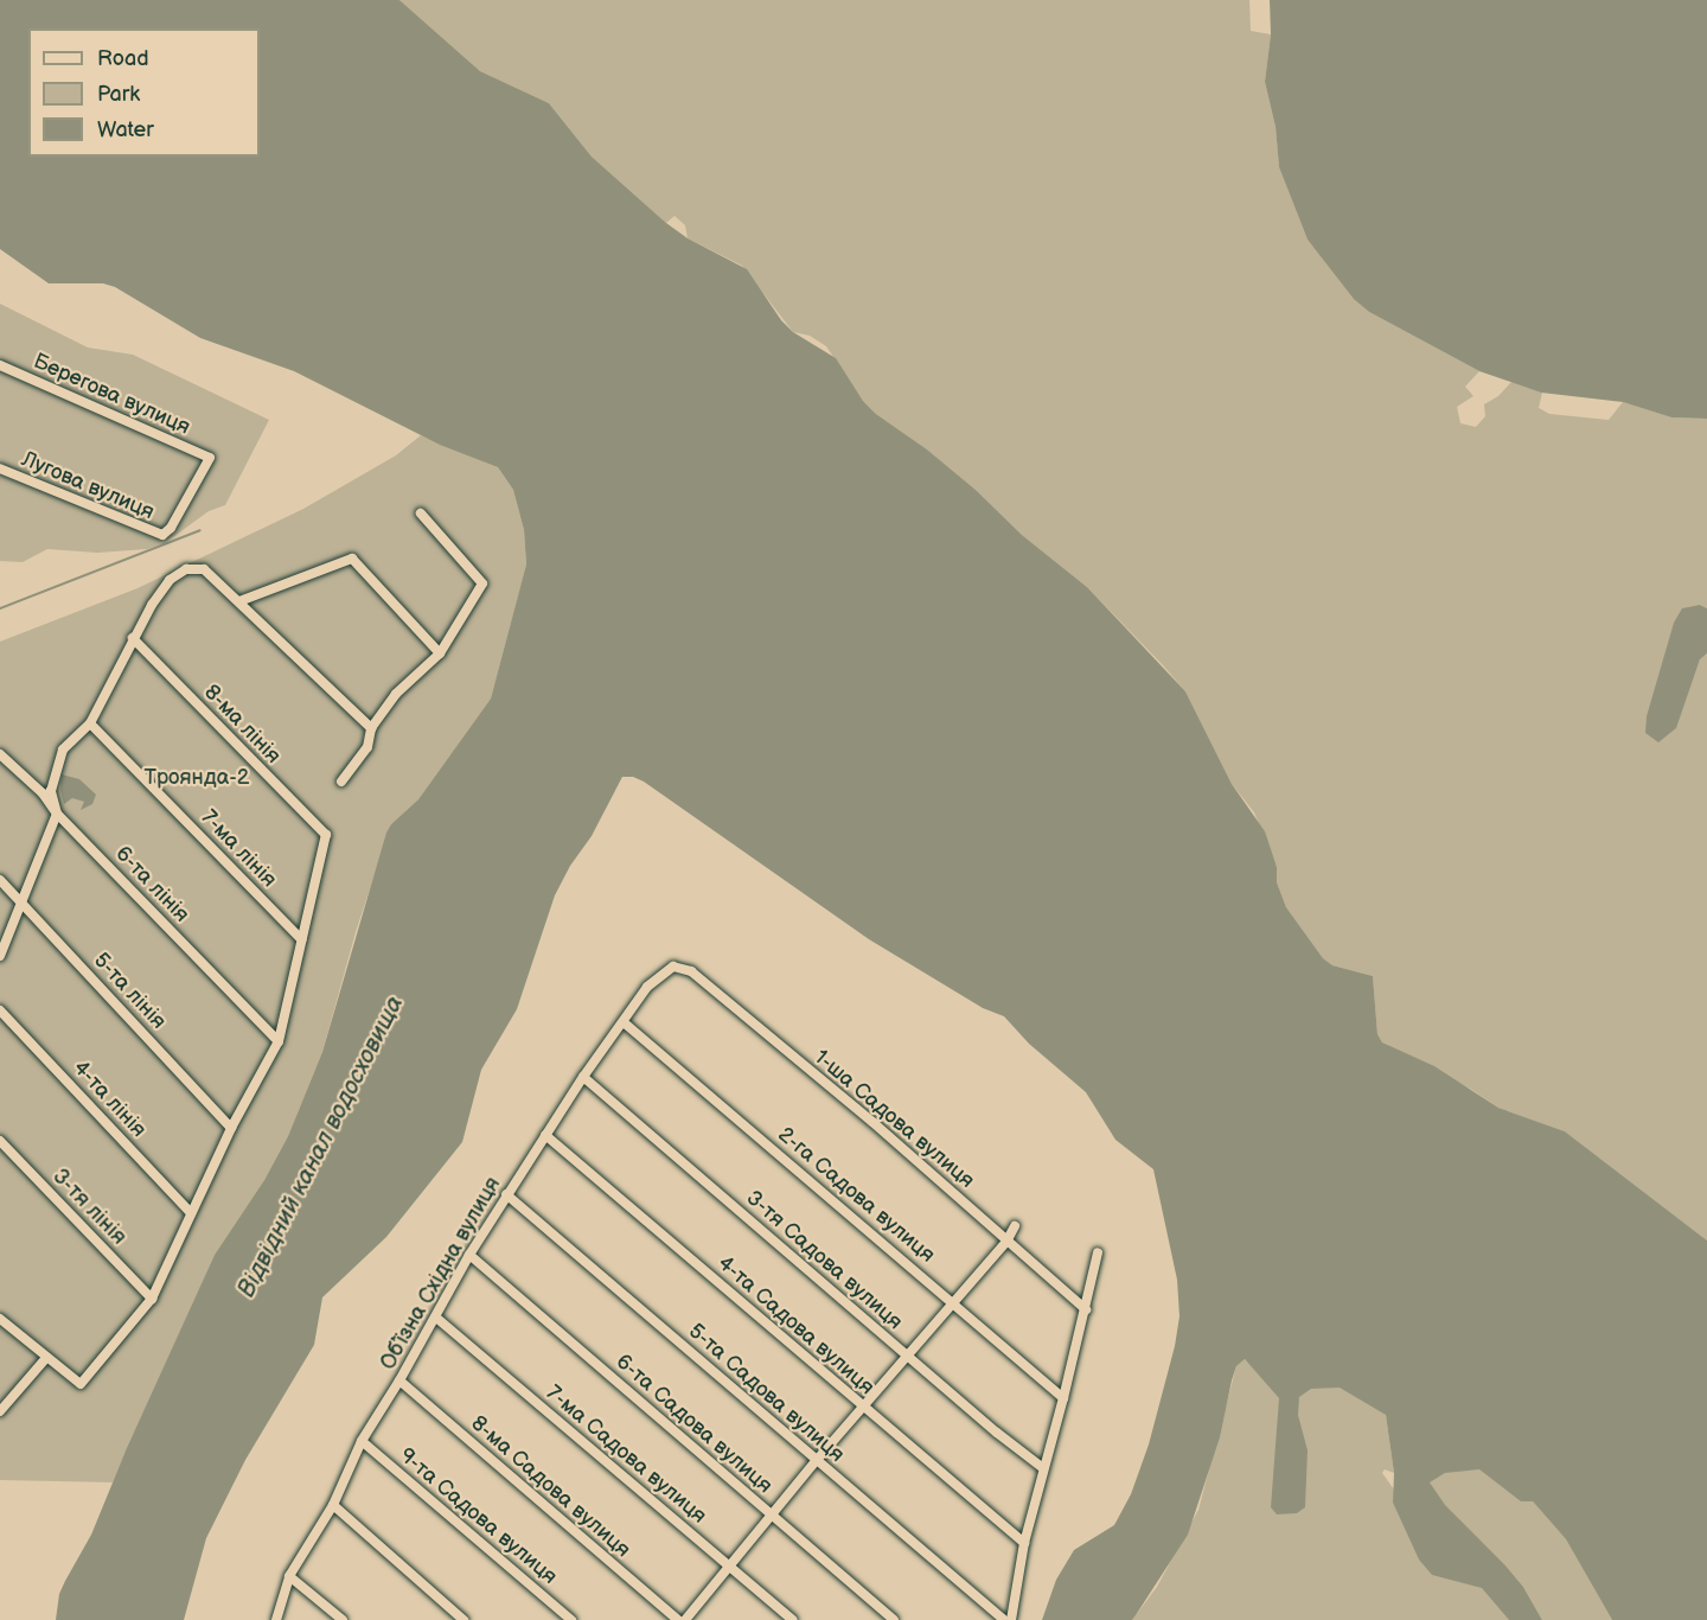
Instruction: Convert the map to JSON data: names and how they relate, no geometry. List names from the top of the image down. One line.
{"streets":{"street":["Берегова вулиця","Лугова вулиця","8-ма лінія","7-ма лінія","6-та лінія","5-та лінія","4-та лінія","1-ша Садова вулиця","2-га Садова вулиця","3-тя лінія","3-тя Садова вулиця","Обʼїзна Східна вулиця","4-та Садова вулиця","5-та Садова вулиця","6-та Садова вулиця","7-ма Садова вулиця","8-ма Садова вулиця","9-та Садова вулиця"]},"crossings":[["Берегова вулиця","Лугова вулиця"],["8-ма лінія","7-ма лінія"],["1-ша Садова вулиця","Обʼїзна Східна вулиця"],["2-га Садова вулиця","Обʼїзна Східна вулиця"],["3-тя Садова вулиця","Обʼїзна Східна вулиця"],["Обʼїзна Східна вулиця","4-та Садова вулиця"],["Обʼїзна Східна вулиця","5-та Садова вулиця"],["Обʼїзна Східна вулиця","6-та Садова вулиця"],["Обʼїзна Східна вулиця","7-ма Садова вулиця"],["Обʼїзна Східна вулиця","8-ма Садова вулиця"],["Обʼїзна Східна вулиця","9-та Садова вулиця"]],"water":["Відвідний канал водосховища"],"parks":["Троянда-2"],"legend":["Road","Park","Water"]}
